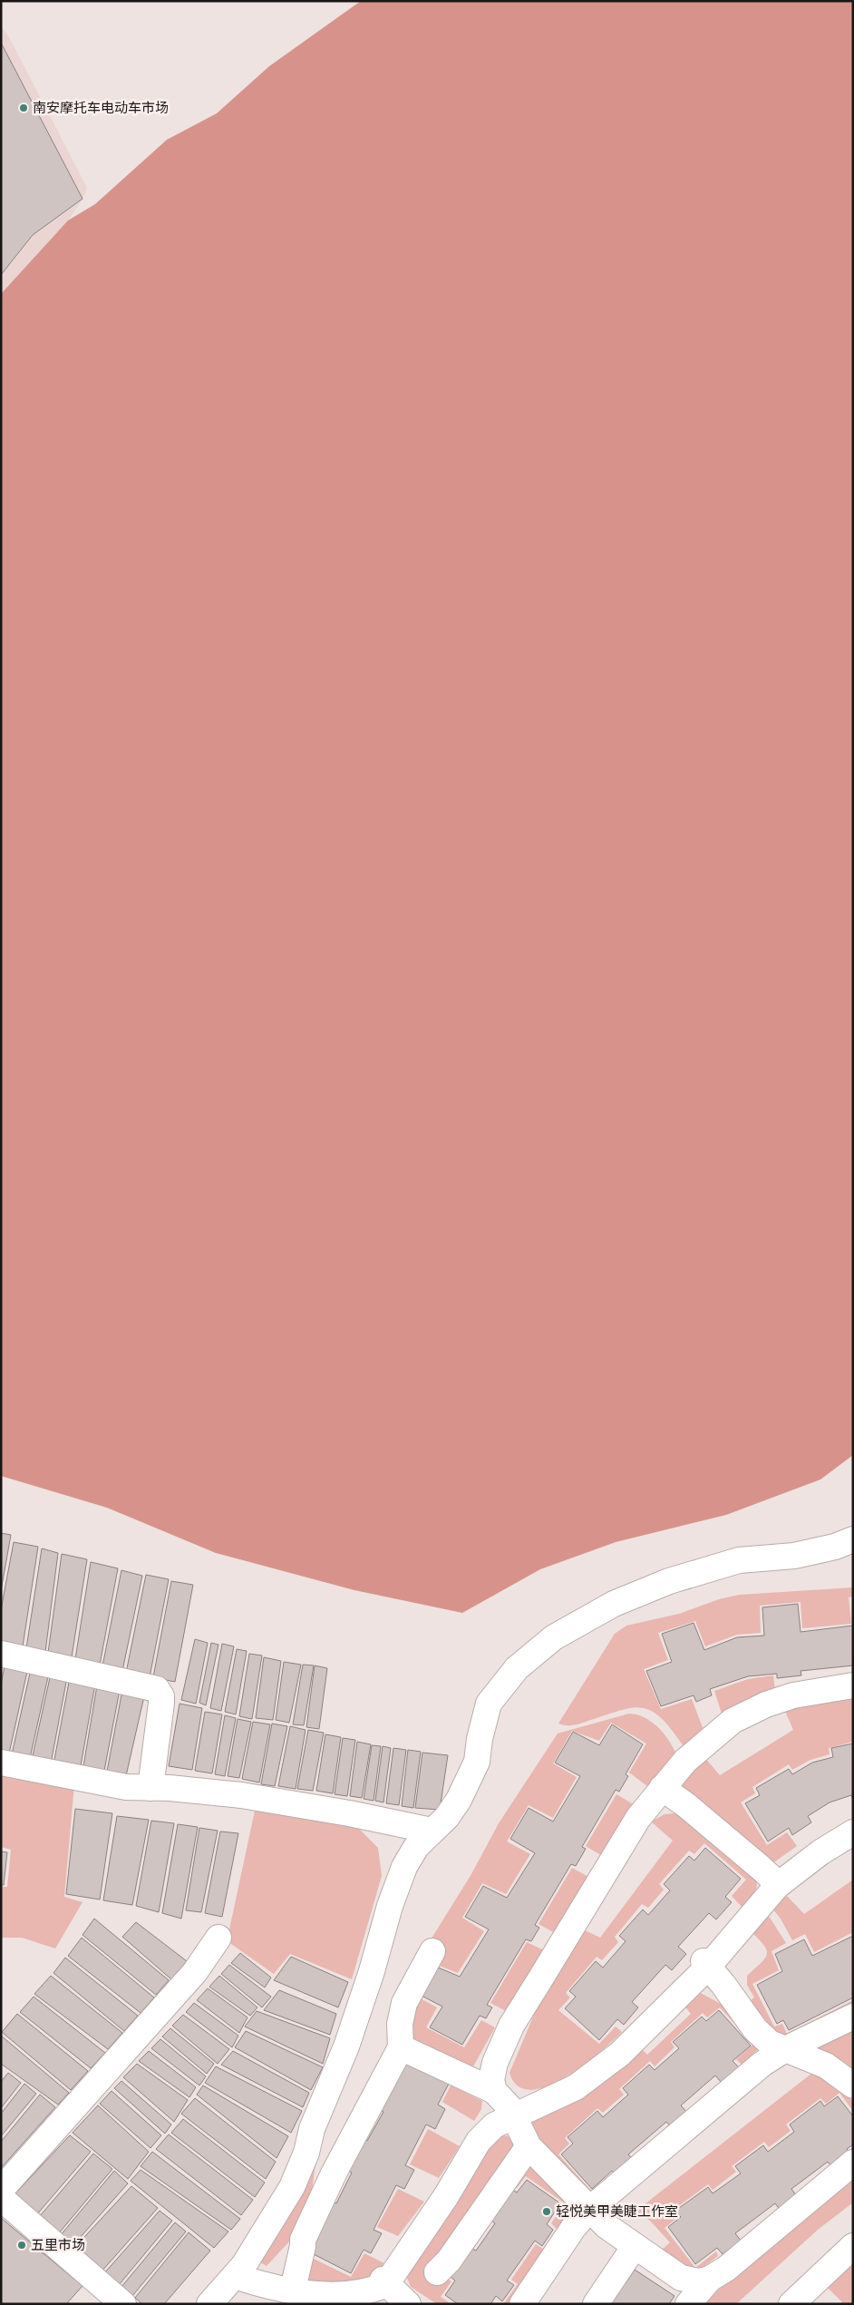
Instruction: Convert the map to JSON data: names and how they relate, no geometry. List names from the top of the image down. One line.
{"places":["南安摩托车电动车市场","轻悦美甲美睫工作室","五里市场"]}
